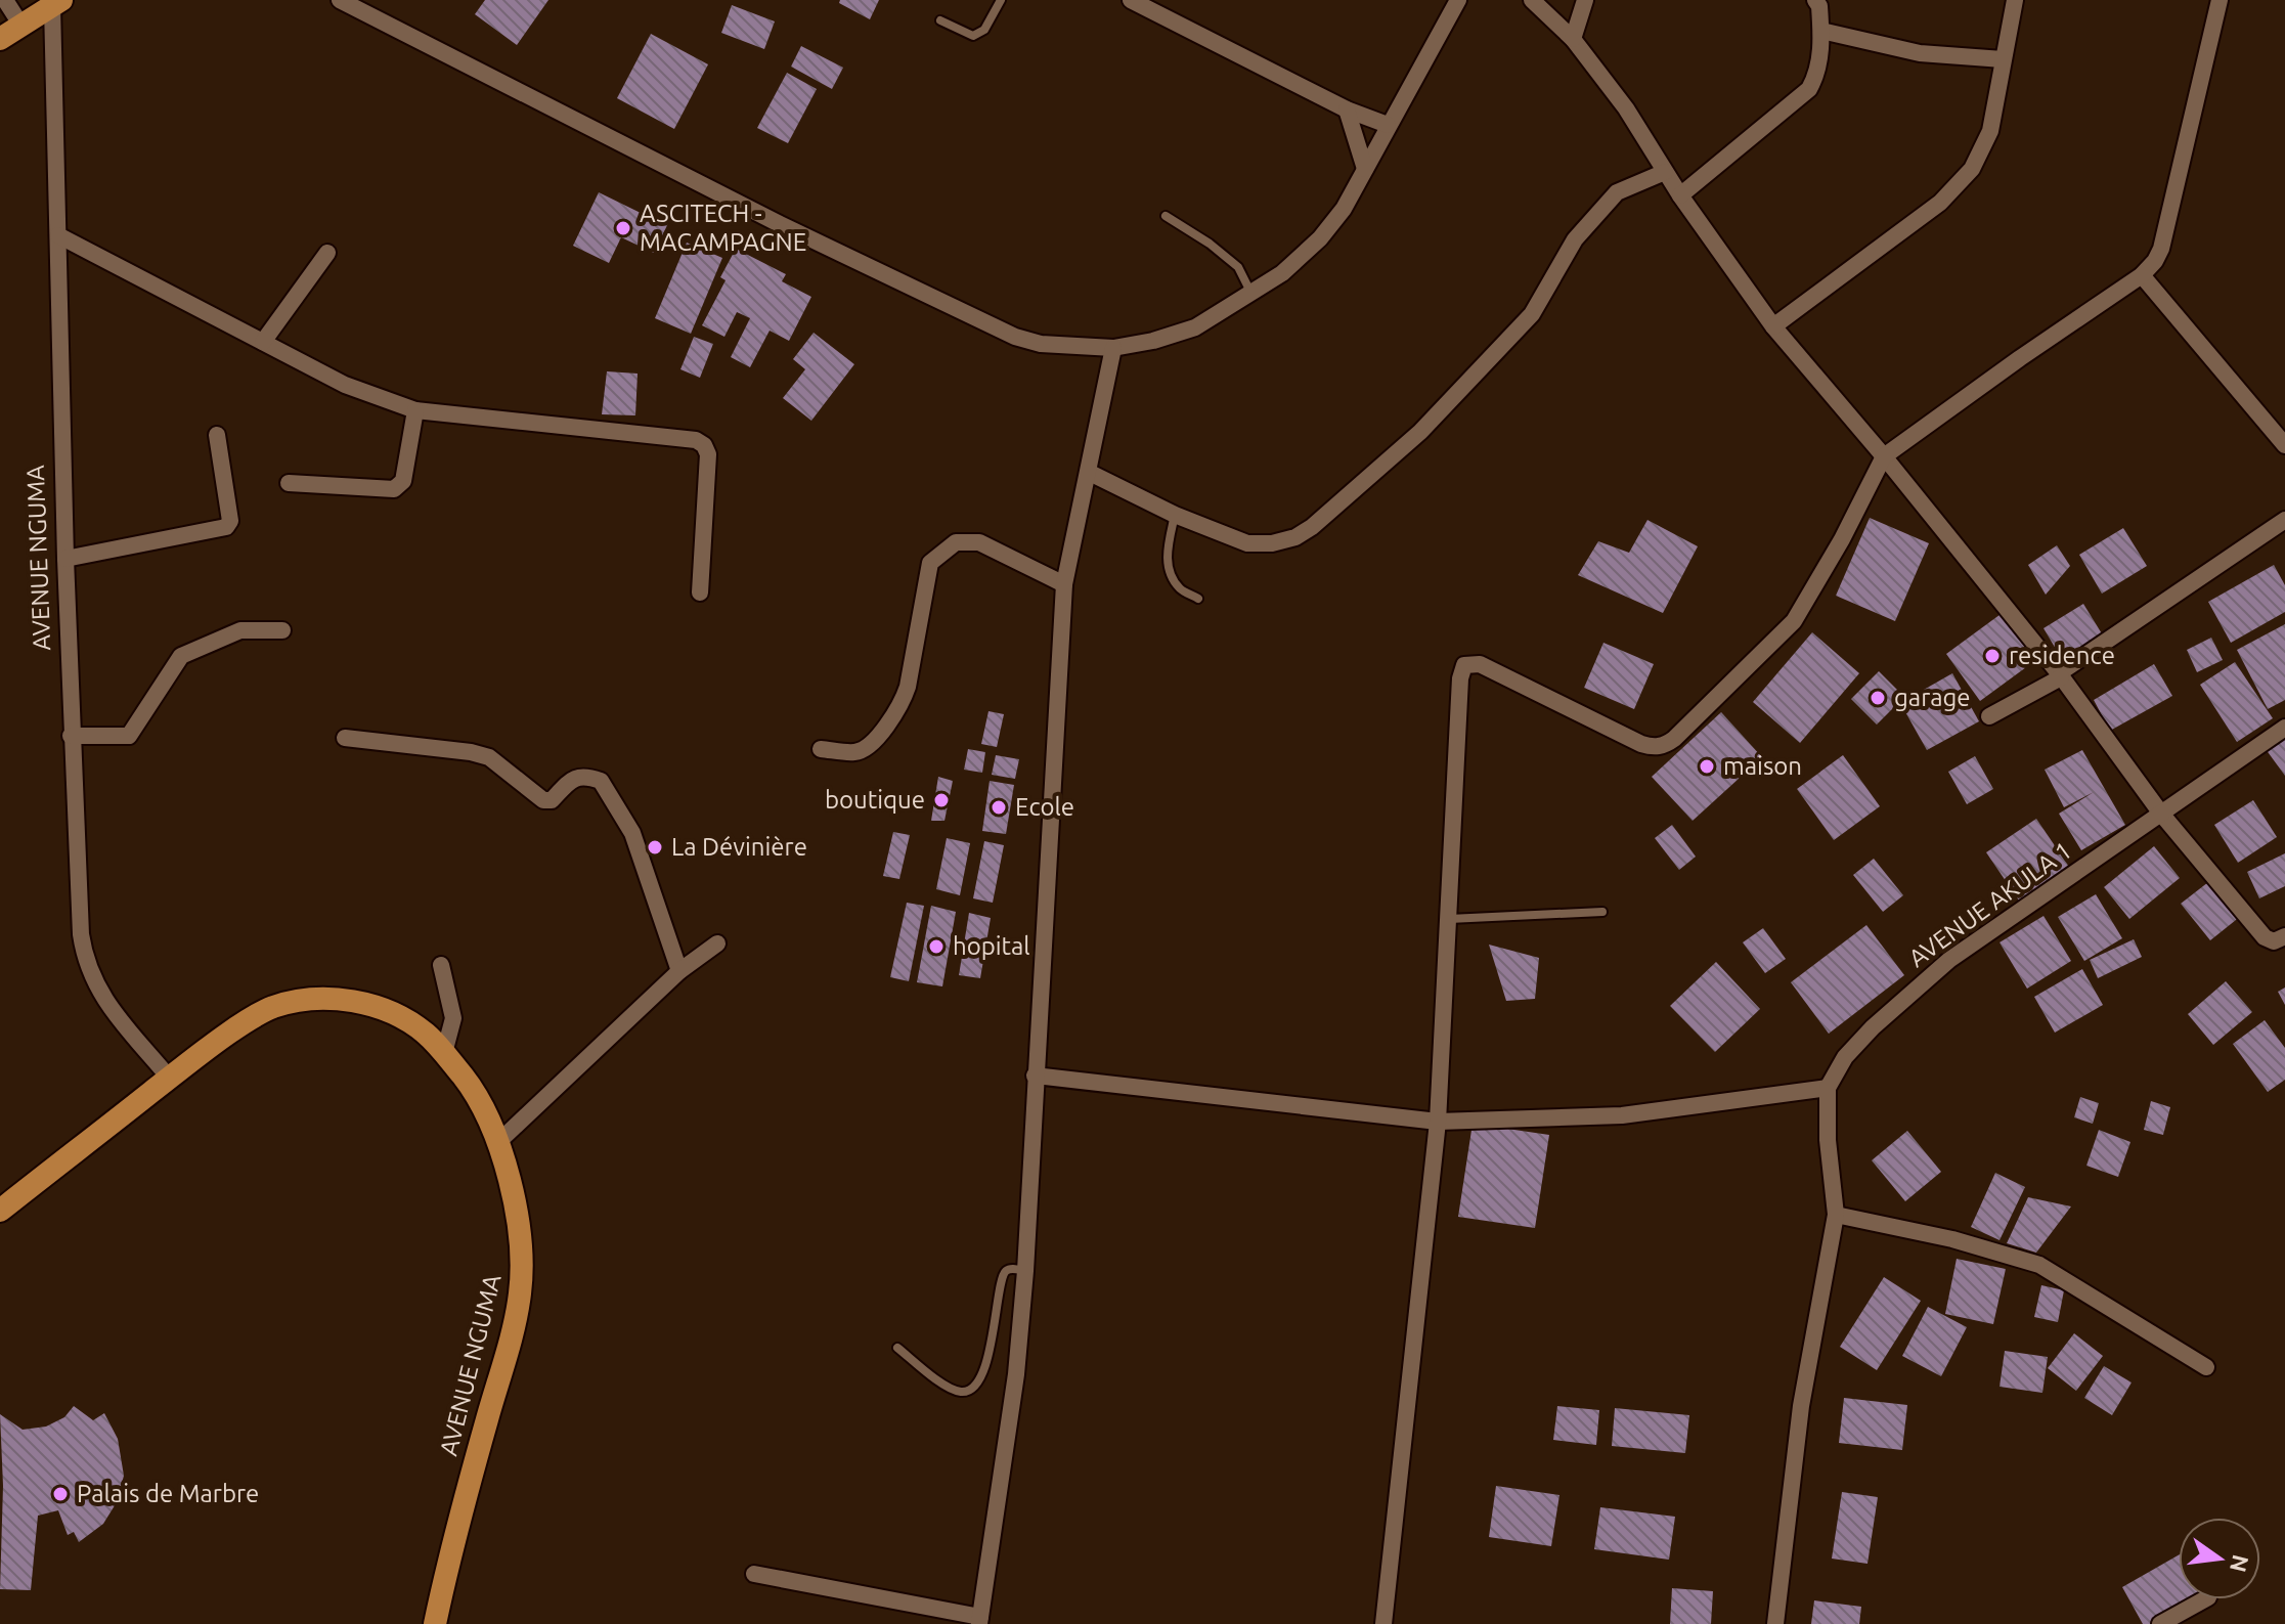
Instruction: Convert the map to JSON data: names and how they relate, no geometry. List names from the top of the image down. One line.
{"streets":{"main road":["AVENUE NGUMA"],"street":["AVENUE AKULA 1"]},"places":["ASCITECH - MACAMPAGNE","residence","garage","maison","boutique","Ecole","La Dévinière","hopital","Palais de Marbre"],"north":"right"}
